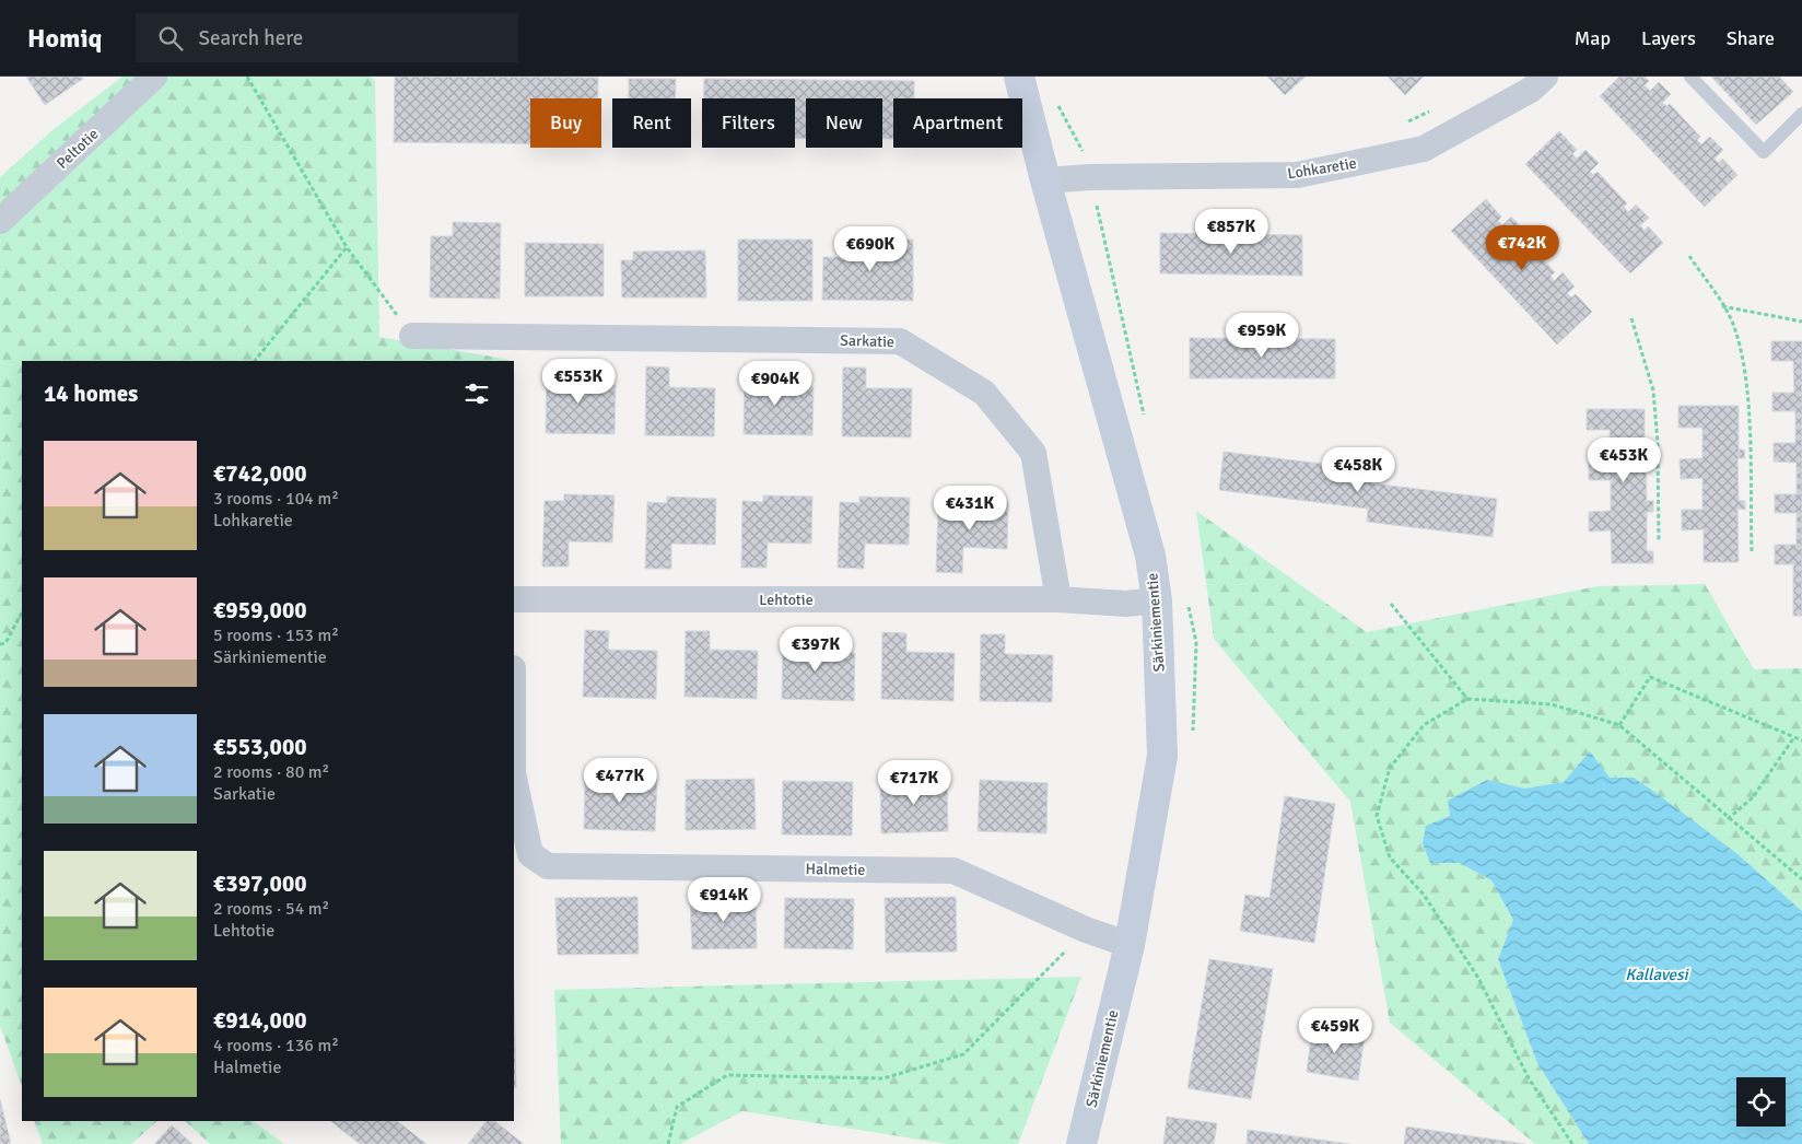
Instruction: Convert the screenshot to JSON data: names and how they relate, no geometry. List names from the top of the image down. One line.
{"streets":{"street":["Peltotie","Lohkaretie","Sarkatie","Lehtotie","Särkiniementie","Halmetie"]},"crossings":[["Lohkaretie","Särkiniementie"],["Sarkatie","Lehtotie"],["Särkiniementie","Halmetie"]],"water":["Kallavesi"],"page":{"header":"Homiq","search":"Search here","nav":["Map","Layers","Share"],"chip":["Buy","Rent","Filters","New","Apartment"],"price":["€857K","€742K","€690K","€959K","€553K","€904K","€453K","€458K","€431K","€397K","€477K","€717K","€914K","€459K"],"heading":"14 homes","list":[{"name":"€742,000","note":"3 rooms · 104 m² · Lohkaretie"},{"name":"€959,000","note":"5 rooms · 153 m² · Särkiniementie"},{"name":"€553,000","note":"2 rooms · 80 m² · Sarkatie"},{"name":"€397,000","note":"2 rooms · 54 m² · Lehtotie"},{"name":"€914,000","note":"4 rooms · 136 m² · Halmetie"}]}}
